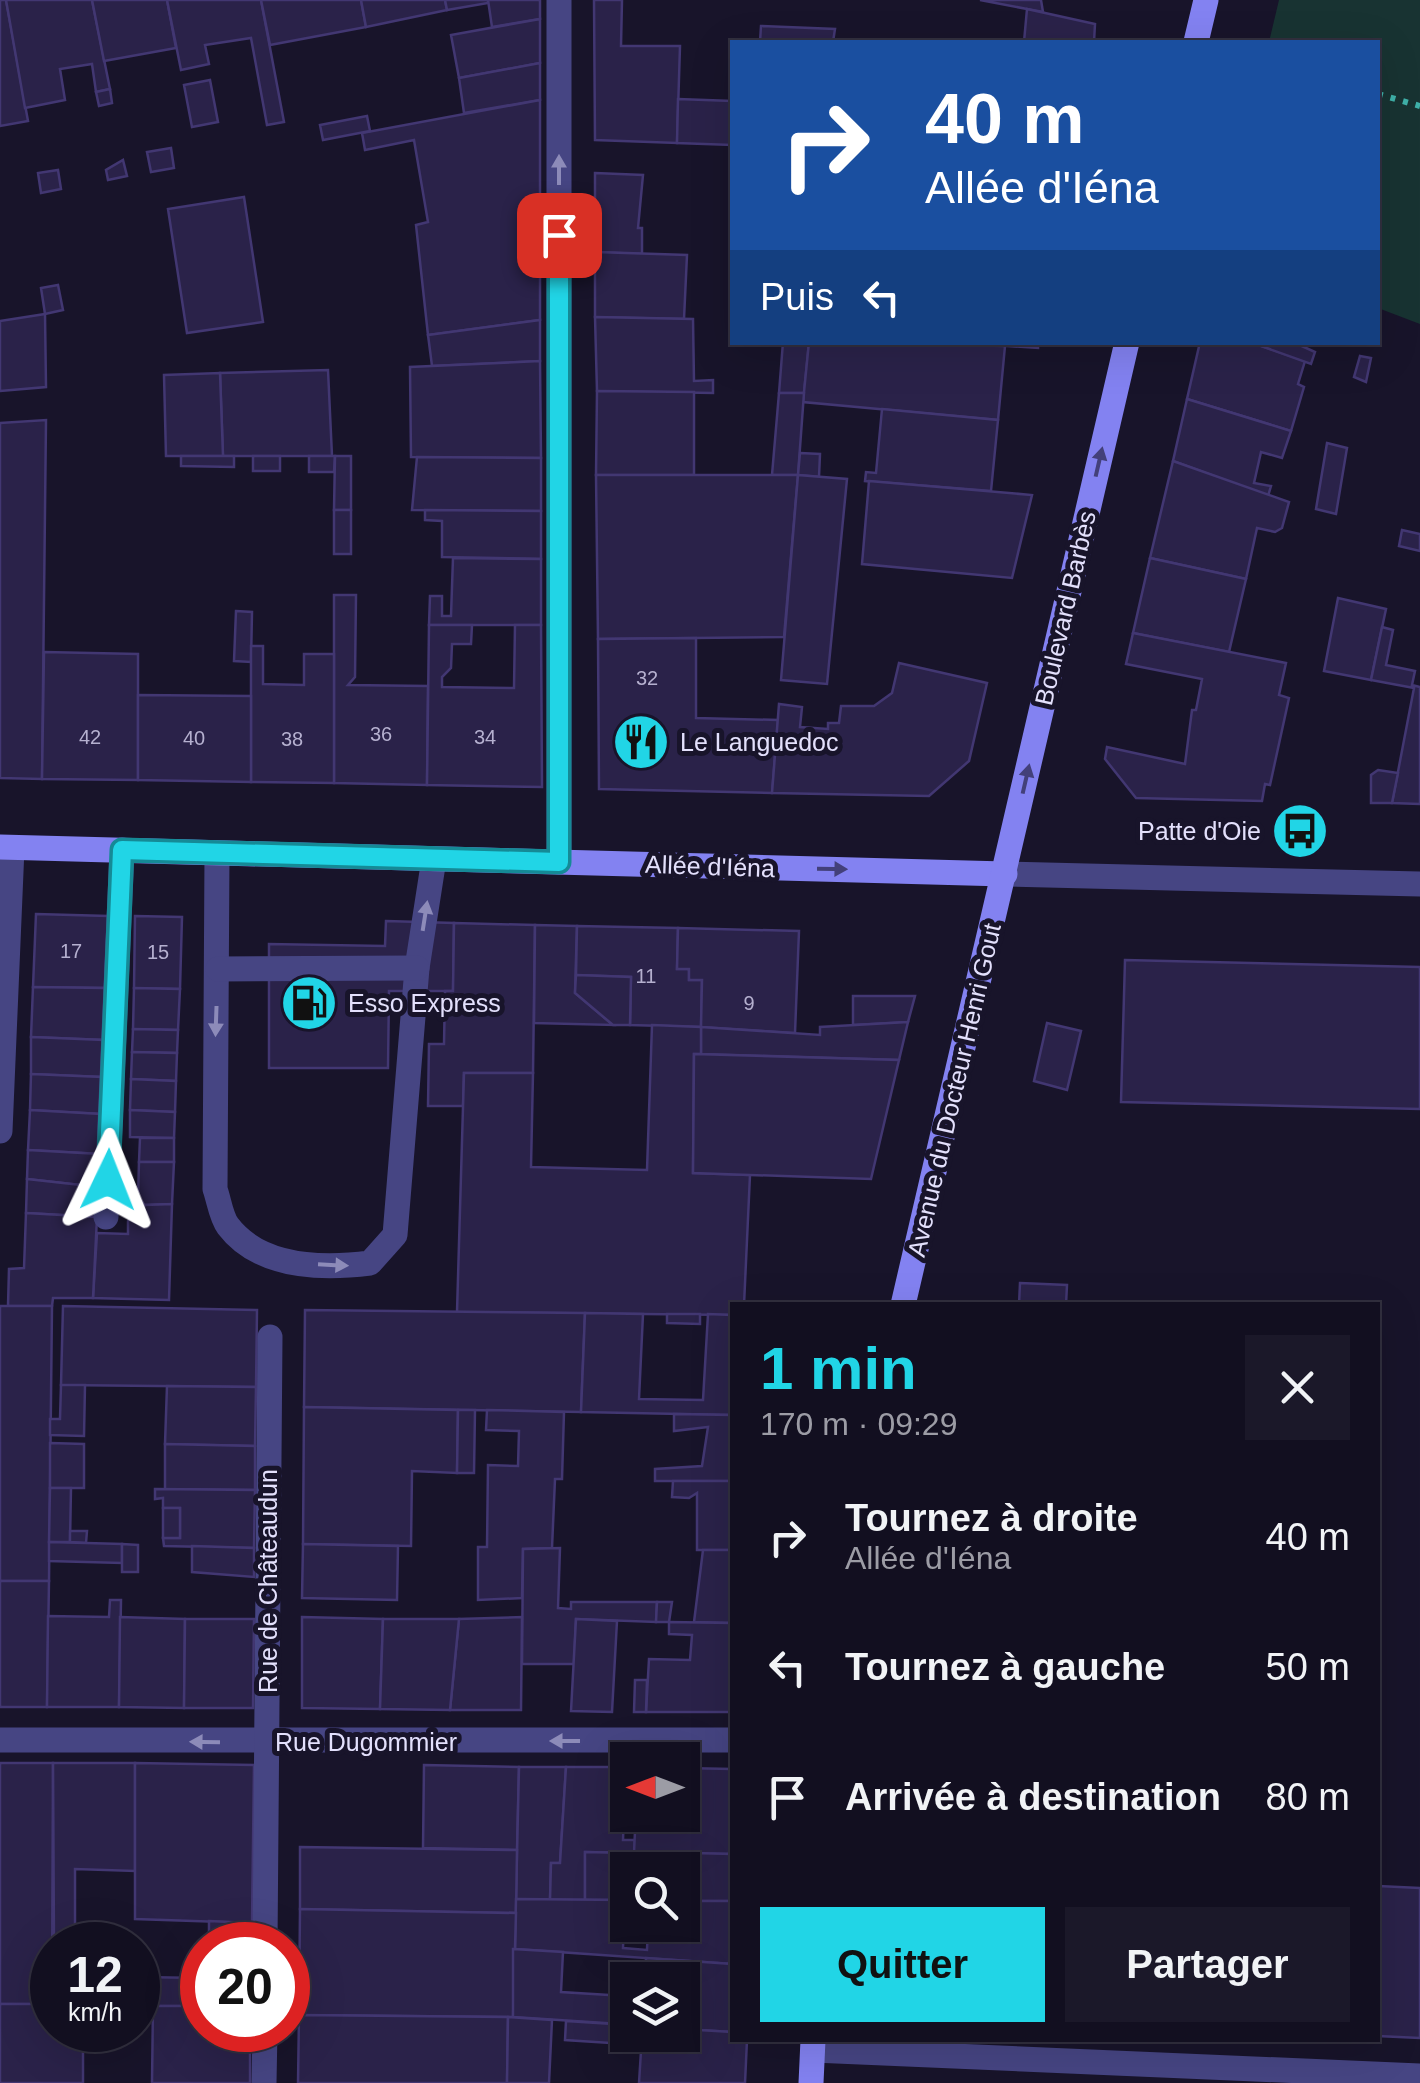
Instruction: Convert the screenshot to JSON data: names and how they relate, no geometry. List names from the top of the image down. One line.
{"streets":{"main road":["Boulevard Barbès","Allée d'Iéna","Avenue du Docteur Henri Gout"],"street":["Rue de Châteaudun","Rue Dugommier"]},"crossings":[["Boulevard Barbès","Allée d'Iéna"],["Boulevard Barbès","Avenue du Docteur Henri Gout"],["Allée d'Iéna","Avenue du Docteur Henri Gout"],["Rue de Châteaudun","Rue Dugommier"]],"one_way":["Boulevard Barbès","Rue Dugommier"],"places":{"restaurant":["Le Languedoc"],"bus stop":["Patte d'Oie"],"fuel station":["Esso Express"]},"house_numbers":["32","36","42","34","40","38","17","15","11","9"],"north":"left","page":{"turn":["40 m","Allée d'Iéna"],"then":"Puis","heading":["1 min","170 m · 09:29"],"list":[{"name":"Tournez à droite","note":"Allée d'Iéna","value":"40 m"},{"name":"Tournez à gauche","value":"50 m"},{"name":"Arrivée à destination","value":"80 m"}],"buttons":["Quitter","Partager"],"speed":"12 km/h","limit":"20"}}
